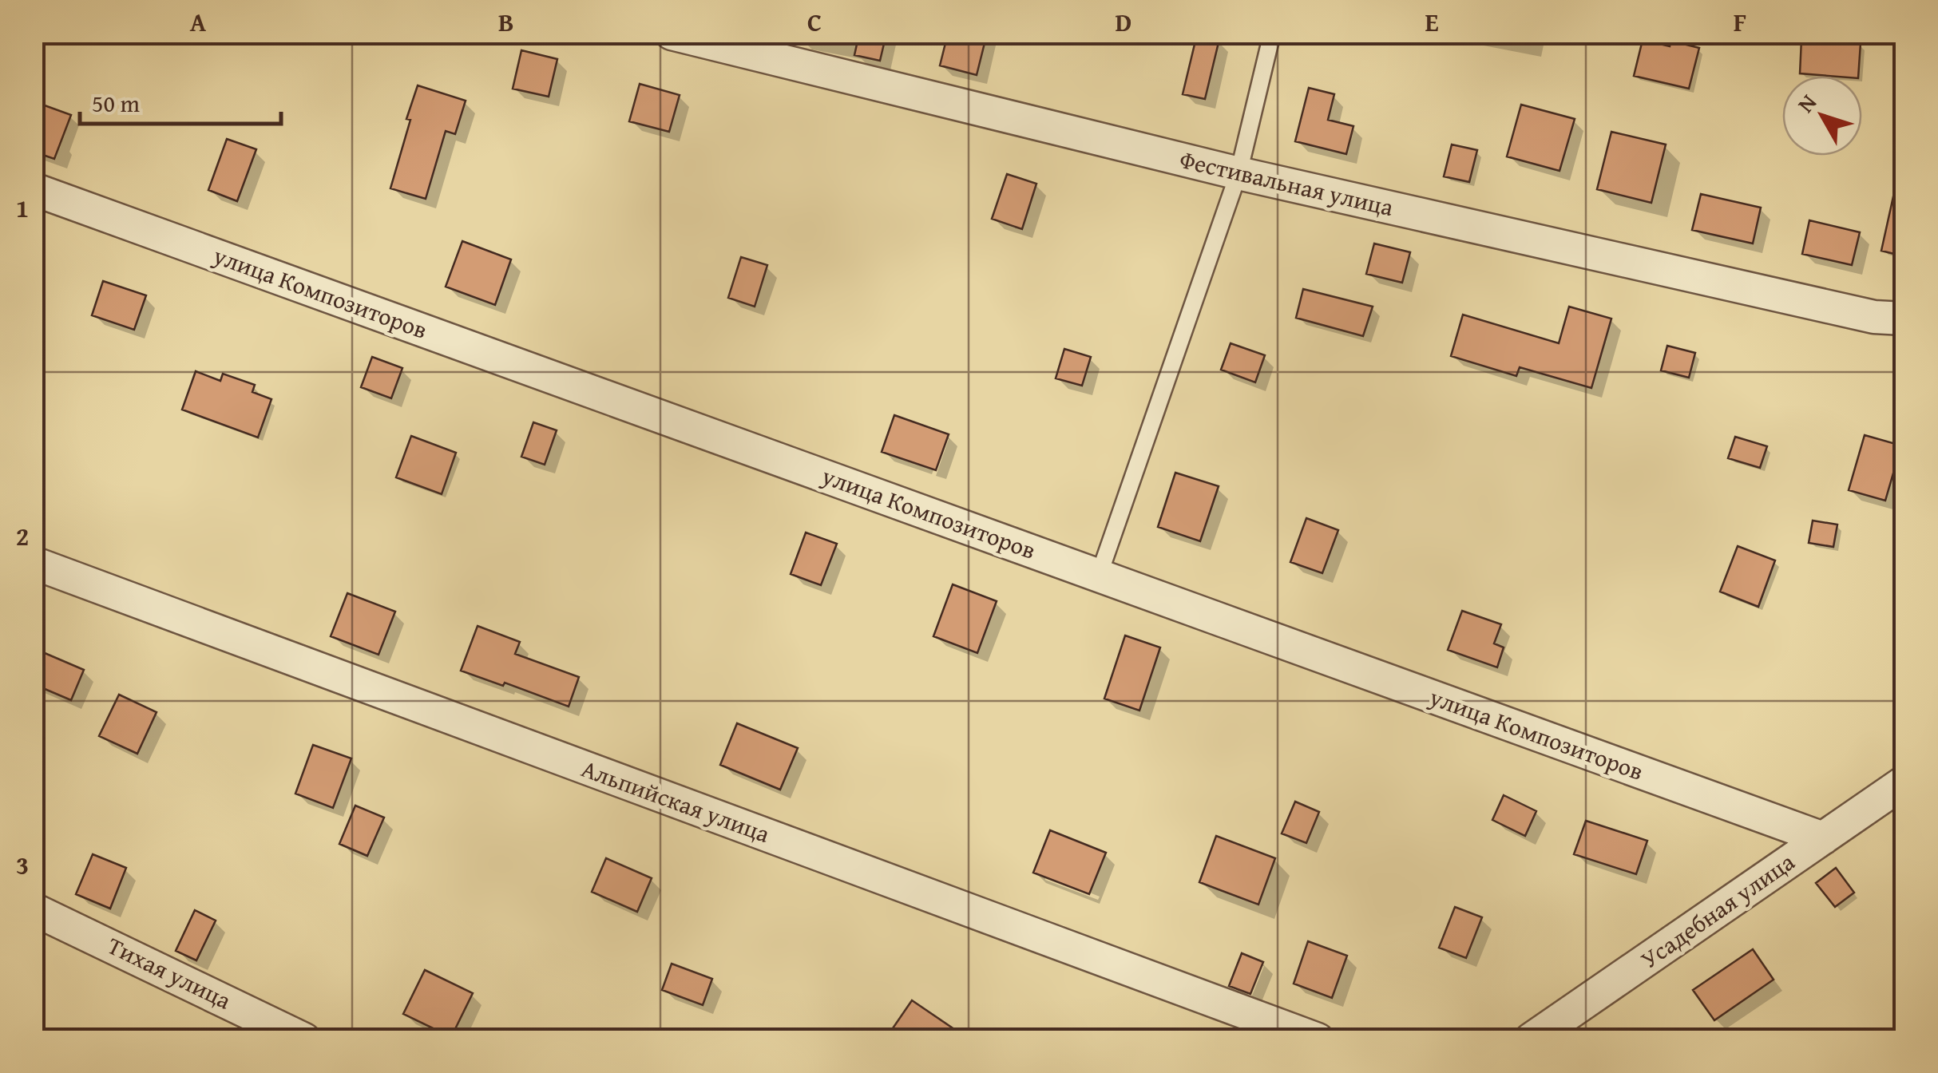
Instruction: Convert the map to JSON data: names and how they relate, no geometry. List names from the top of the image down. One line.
{"streets":{"street":["Фестивальная улица","улица Композиторов","Альпийская улица","Усадебная улица","Тихая улица"]},"crossings":[["улица Композиторов","Усадебная улица"]],"scale_bar":"50 m","north":"top left","grid":{"columns":["A","B","C","D","E","F"],"rows":["1","2","3"]}}
